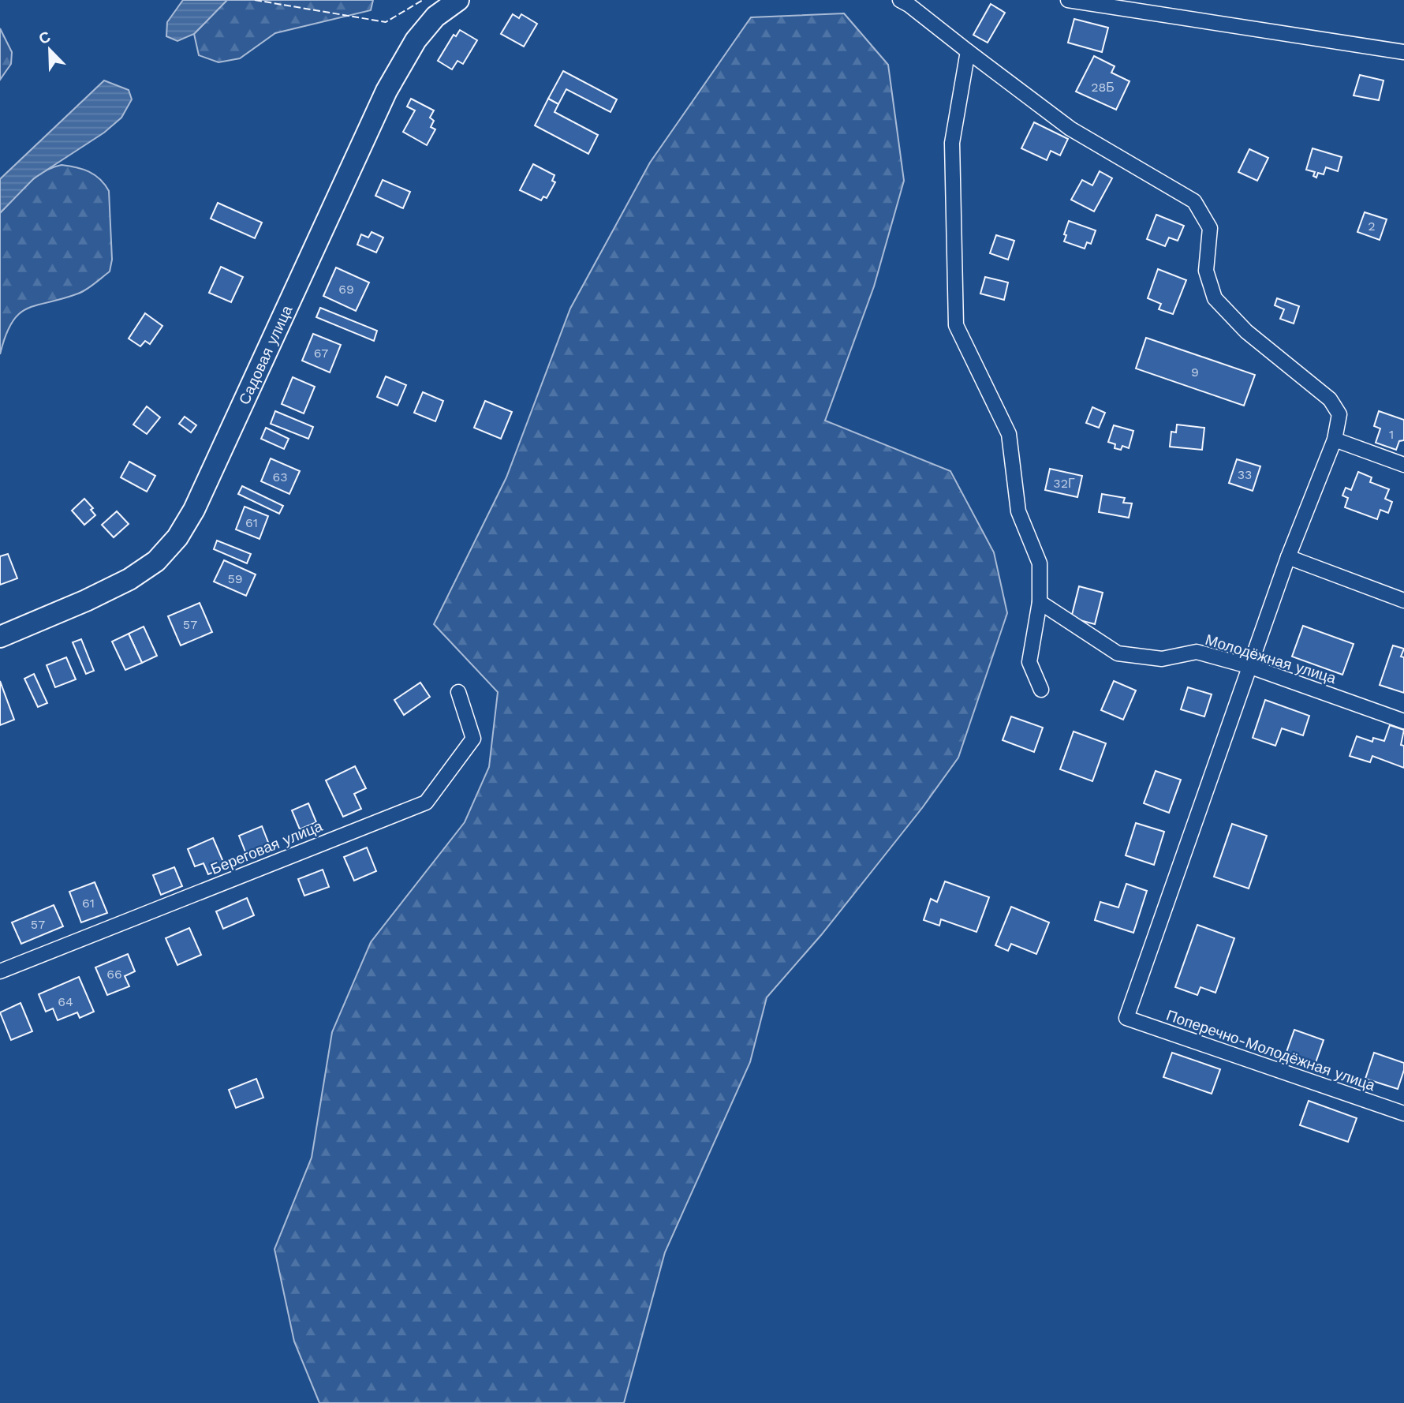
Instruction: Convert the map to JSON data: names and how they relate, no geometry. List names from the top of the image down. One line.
{"streets":{"street":["Садовая улица","Молодёжная улица","Береговая улица","Поперечно-Молодёжная улица"]},"crossings":[["Молодёжная улица","Поперечно-Молодёжная улица"]],"house_numbers":["28Б","2","69","67","9","1","33","63","32Г","61","59","57","61","57","66","64"],"north":"top left"}
